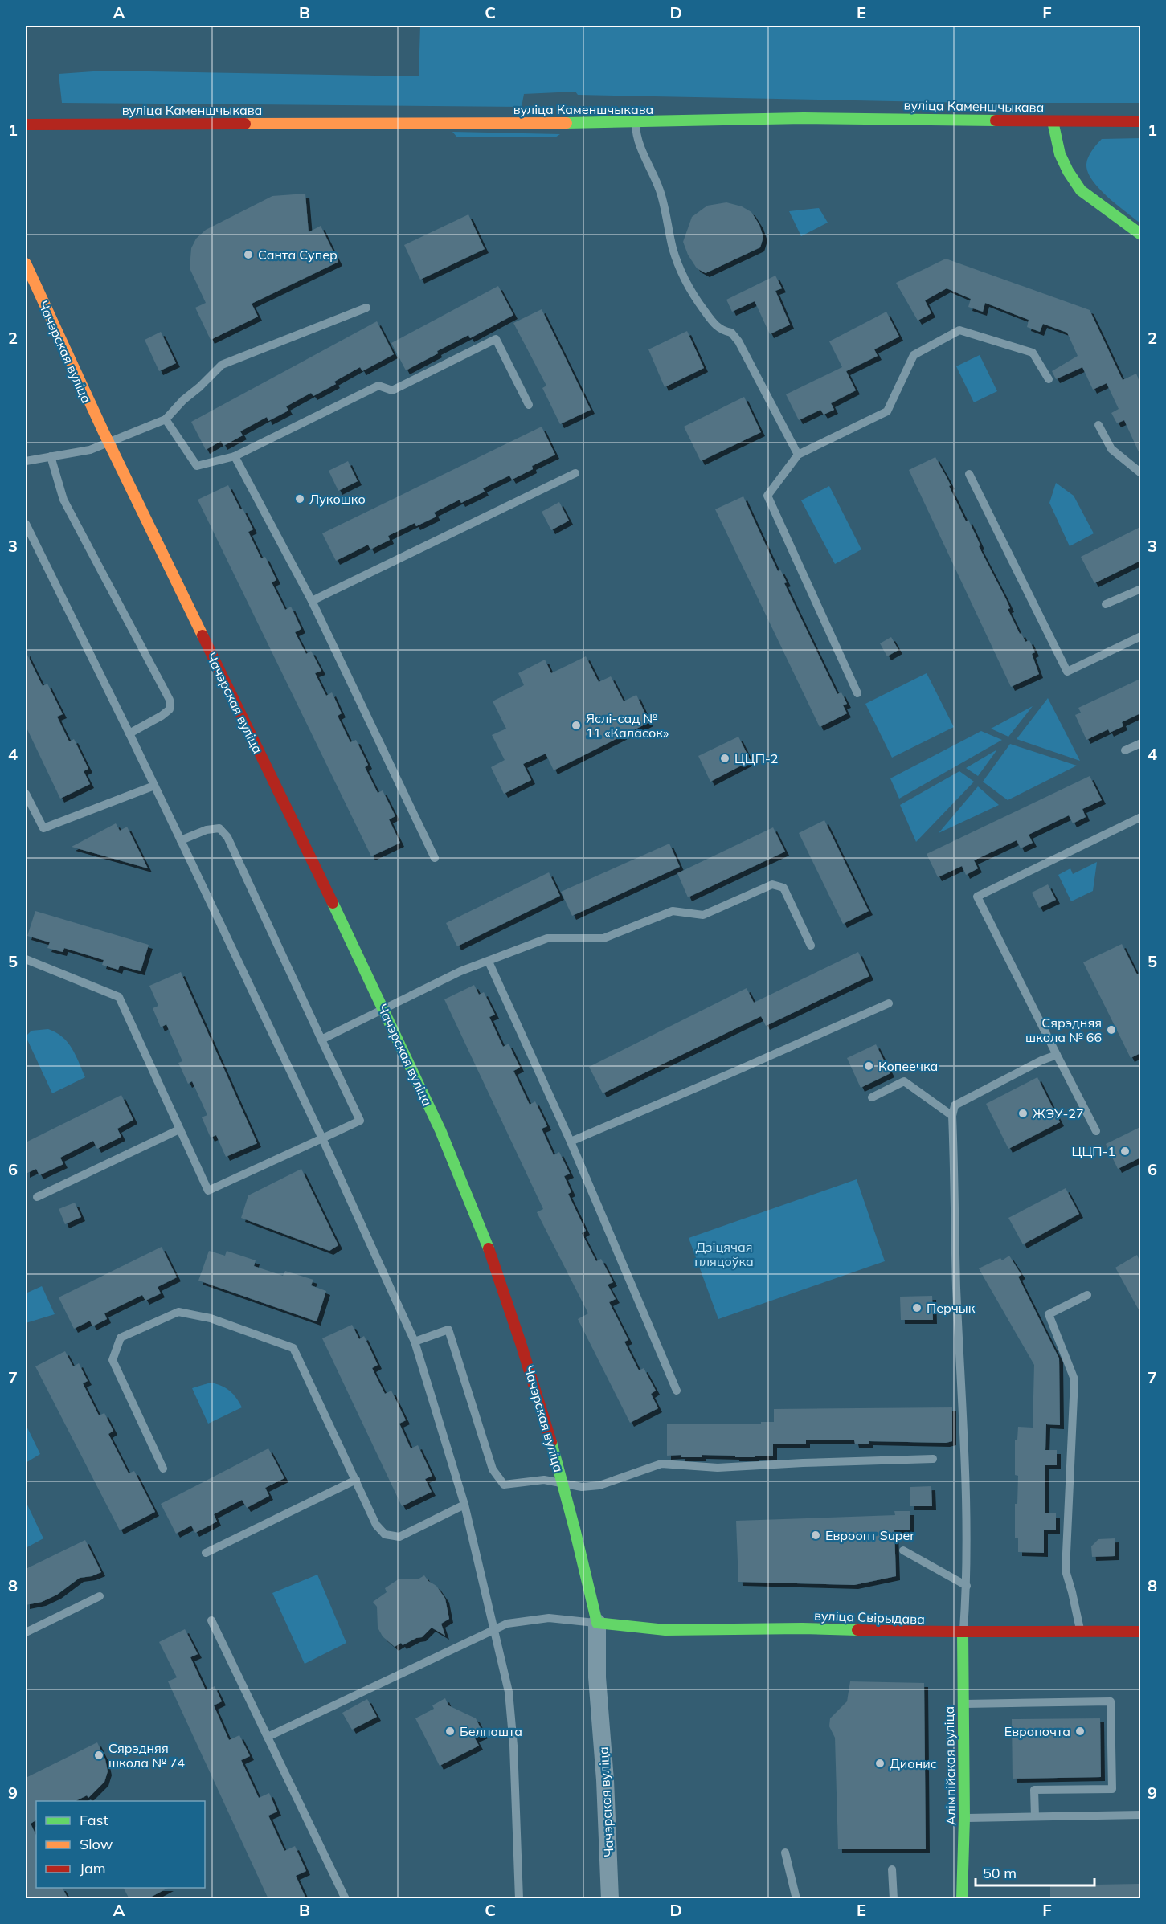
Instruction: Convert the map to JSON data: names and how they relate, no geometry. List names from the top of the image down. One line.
{"streets":{"main road":["вуліца Каменшчыкава","Чачэрская вуліца","вуліца Свірыдава","Алімпійская вуліца"]},"crossings":[["Чачэрская вуліца","вуліца Свірыдава"],["вуліца Свірыдава","Алімпійская вуліца"]],"parks":["Дзіцячая пляцоўка"],"places":["Санта Супер","Лукошко","Яслі-сад № 11 «Каласок»","ЦЦП-2","Сярэдняя школа № 66","Копеечка","ЖЭУ-27","ЦЦП-1","Перчык","Евроопт Super","Белпошта","Европочта","Сярэдняя школа № 74","Дионис"],"legend":["Fast","Slow","Jam"],"scale_bar":"50 m","grid":{"columns":["A","B","C","D","E","F"],"rows":["1","2","3","4","5","6","7","8","9"]}}
